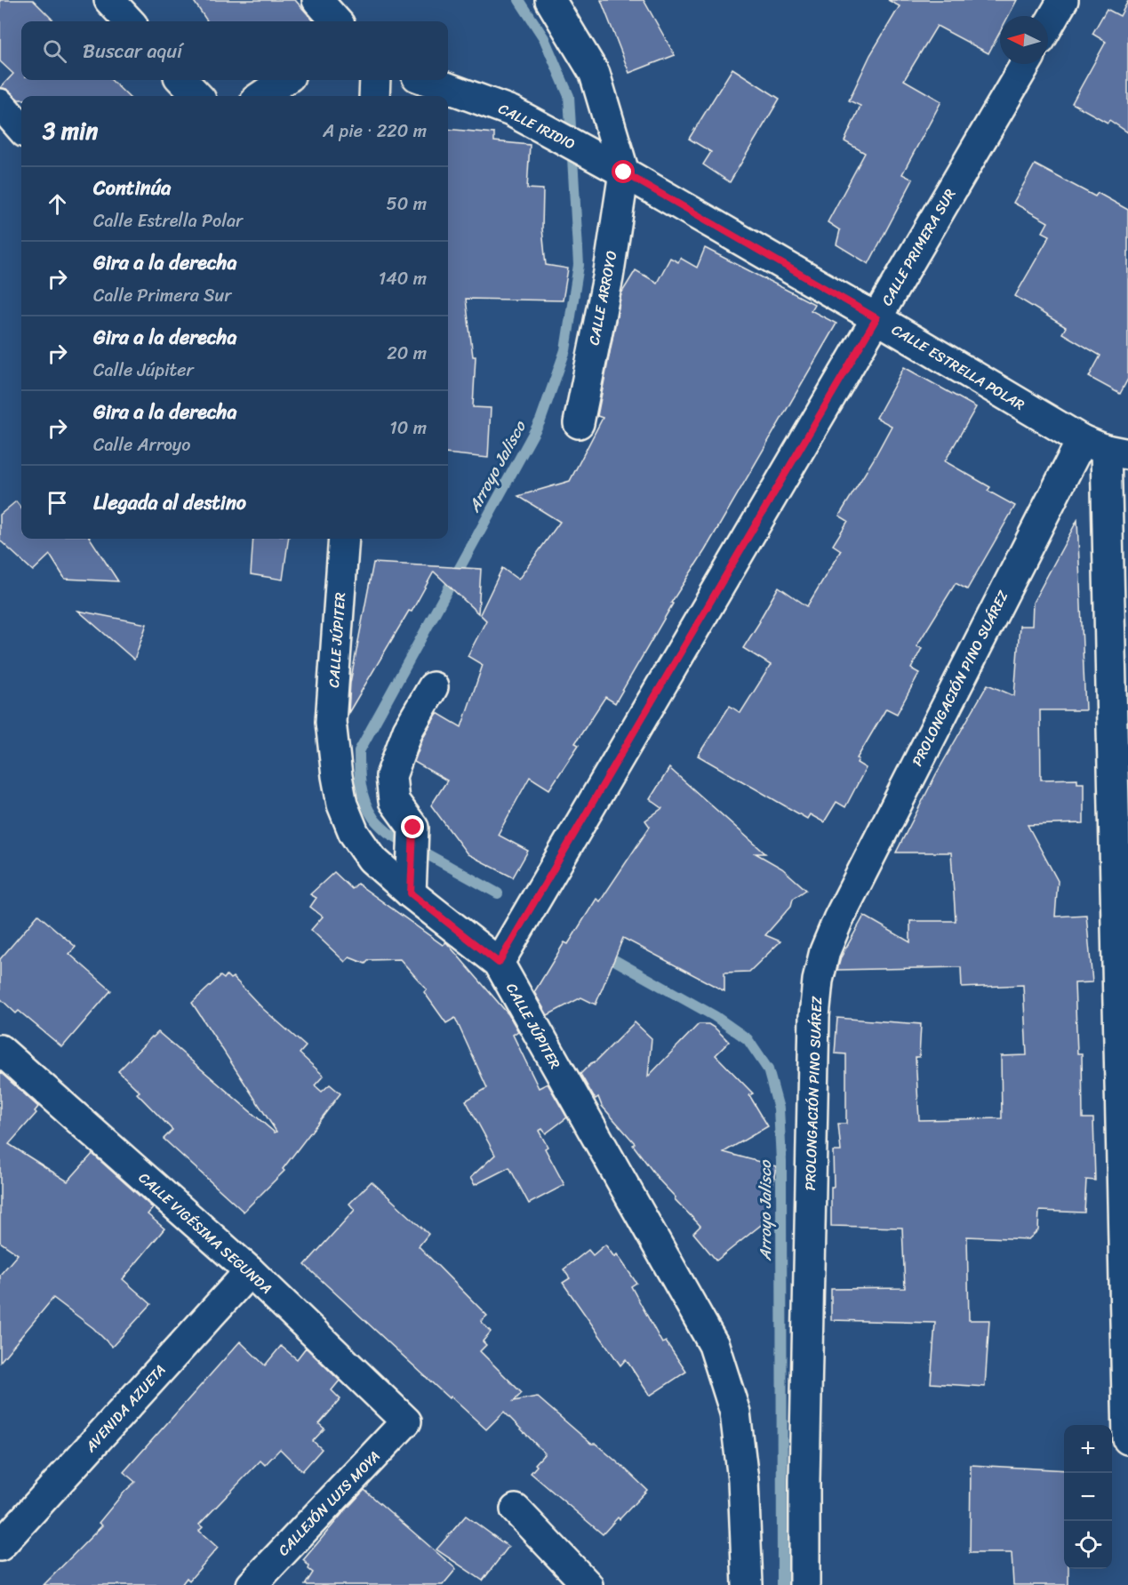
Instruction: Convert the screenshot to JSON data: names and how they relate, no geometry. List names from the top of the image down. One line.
{"streets":{"street":["CALLE IRIDIO","CALLE PRIMERA SUR","CALLE ARROYO","CALLE ESTRELLA POLAR","CALLE JÚPITER","PROLONGACIÓN PINO SUÁREZ","CALLE VIGÉSIMA SEGUNDA","AVENIDA AZUETA","CALLEJÓN LUIS MOYA"]},"crossings":[["CALLE IRIDIO","CALLE ARROYO"],["CALLE IRIDIO","CALLE ESTRELLA POLAR"],["CALLE PRIMERA SUR","CALLE ESTRELLA POLAR"],["CALLE PRIMERA SUR","CALLE JÚPITER"],["CALLE ARROYO","CALLE ESTRELLA POLAR"],["CALLE ESTRELLA POLAR","PROLONGACIÓN PINO SUÁREZ"],["CALLE VIGÉSIMA SEGUNDA","AVENIDA AZUETA"],["CALLE VIGÉSIMA SEGUNDA","CALLEJÓN LUIS MOYA"]],"water":["Arroyo Jalisco"],"north":"left","page":{"search":"Buscar aquí","heading":["3 min","A pie · 220 m"],"list":[["Continúa","Calle Estrella Polar","50 m"],["Gira a la derecha","Calle Primera Sur","140 m"],["Gira a la derecha","Calle Júpiter","20 m"],["Gira a la derecha","Calle Arroyo","10 m"],"Llegada al destino"],"map_buttons":["+","−"]}}
